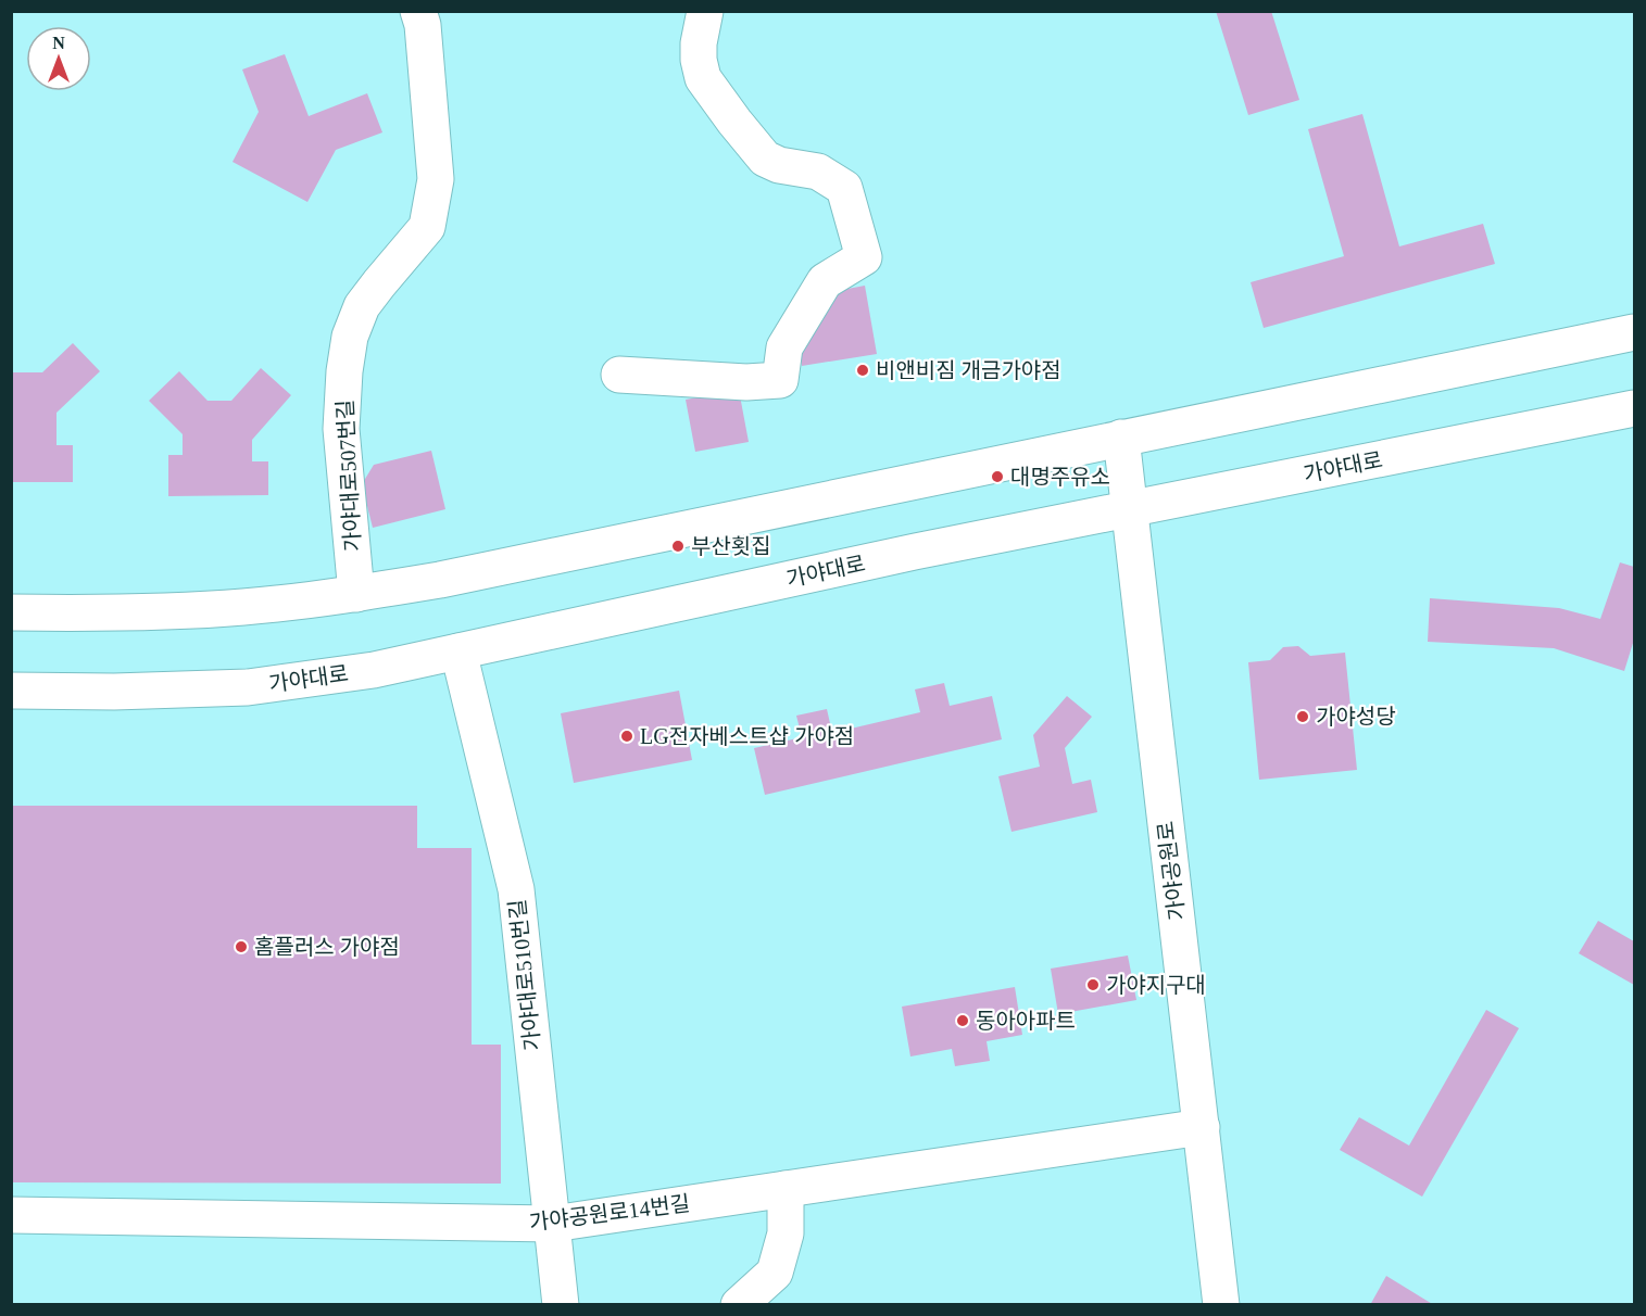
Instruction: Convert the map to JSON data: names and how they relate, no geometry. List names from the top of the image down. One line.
{"streets":{"main road":["가야대로","가야대로507번길","가야공원로","가야대로510번길","가야공원로14번길"]},"crossings":[["가야대로","가야공원로"],["가야대로","가야대로510번길"],["가야공원로","가야공원로14번길"],["가야대로510번길","가야공원로14번길"]],"places":["비앤비짐 개금가야점","대명주유소","부산횟집","가야성당","LG전자베스트샵 가야점","홈플러스 가야점","가야지구대","동아아파트"],"north":"top"}
